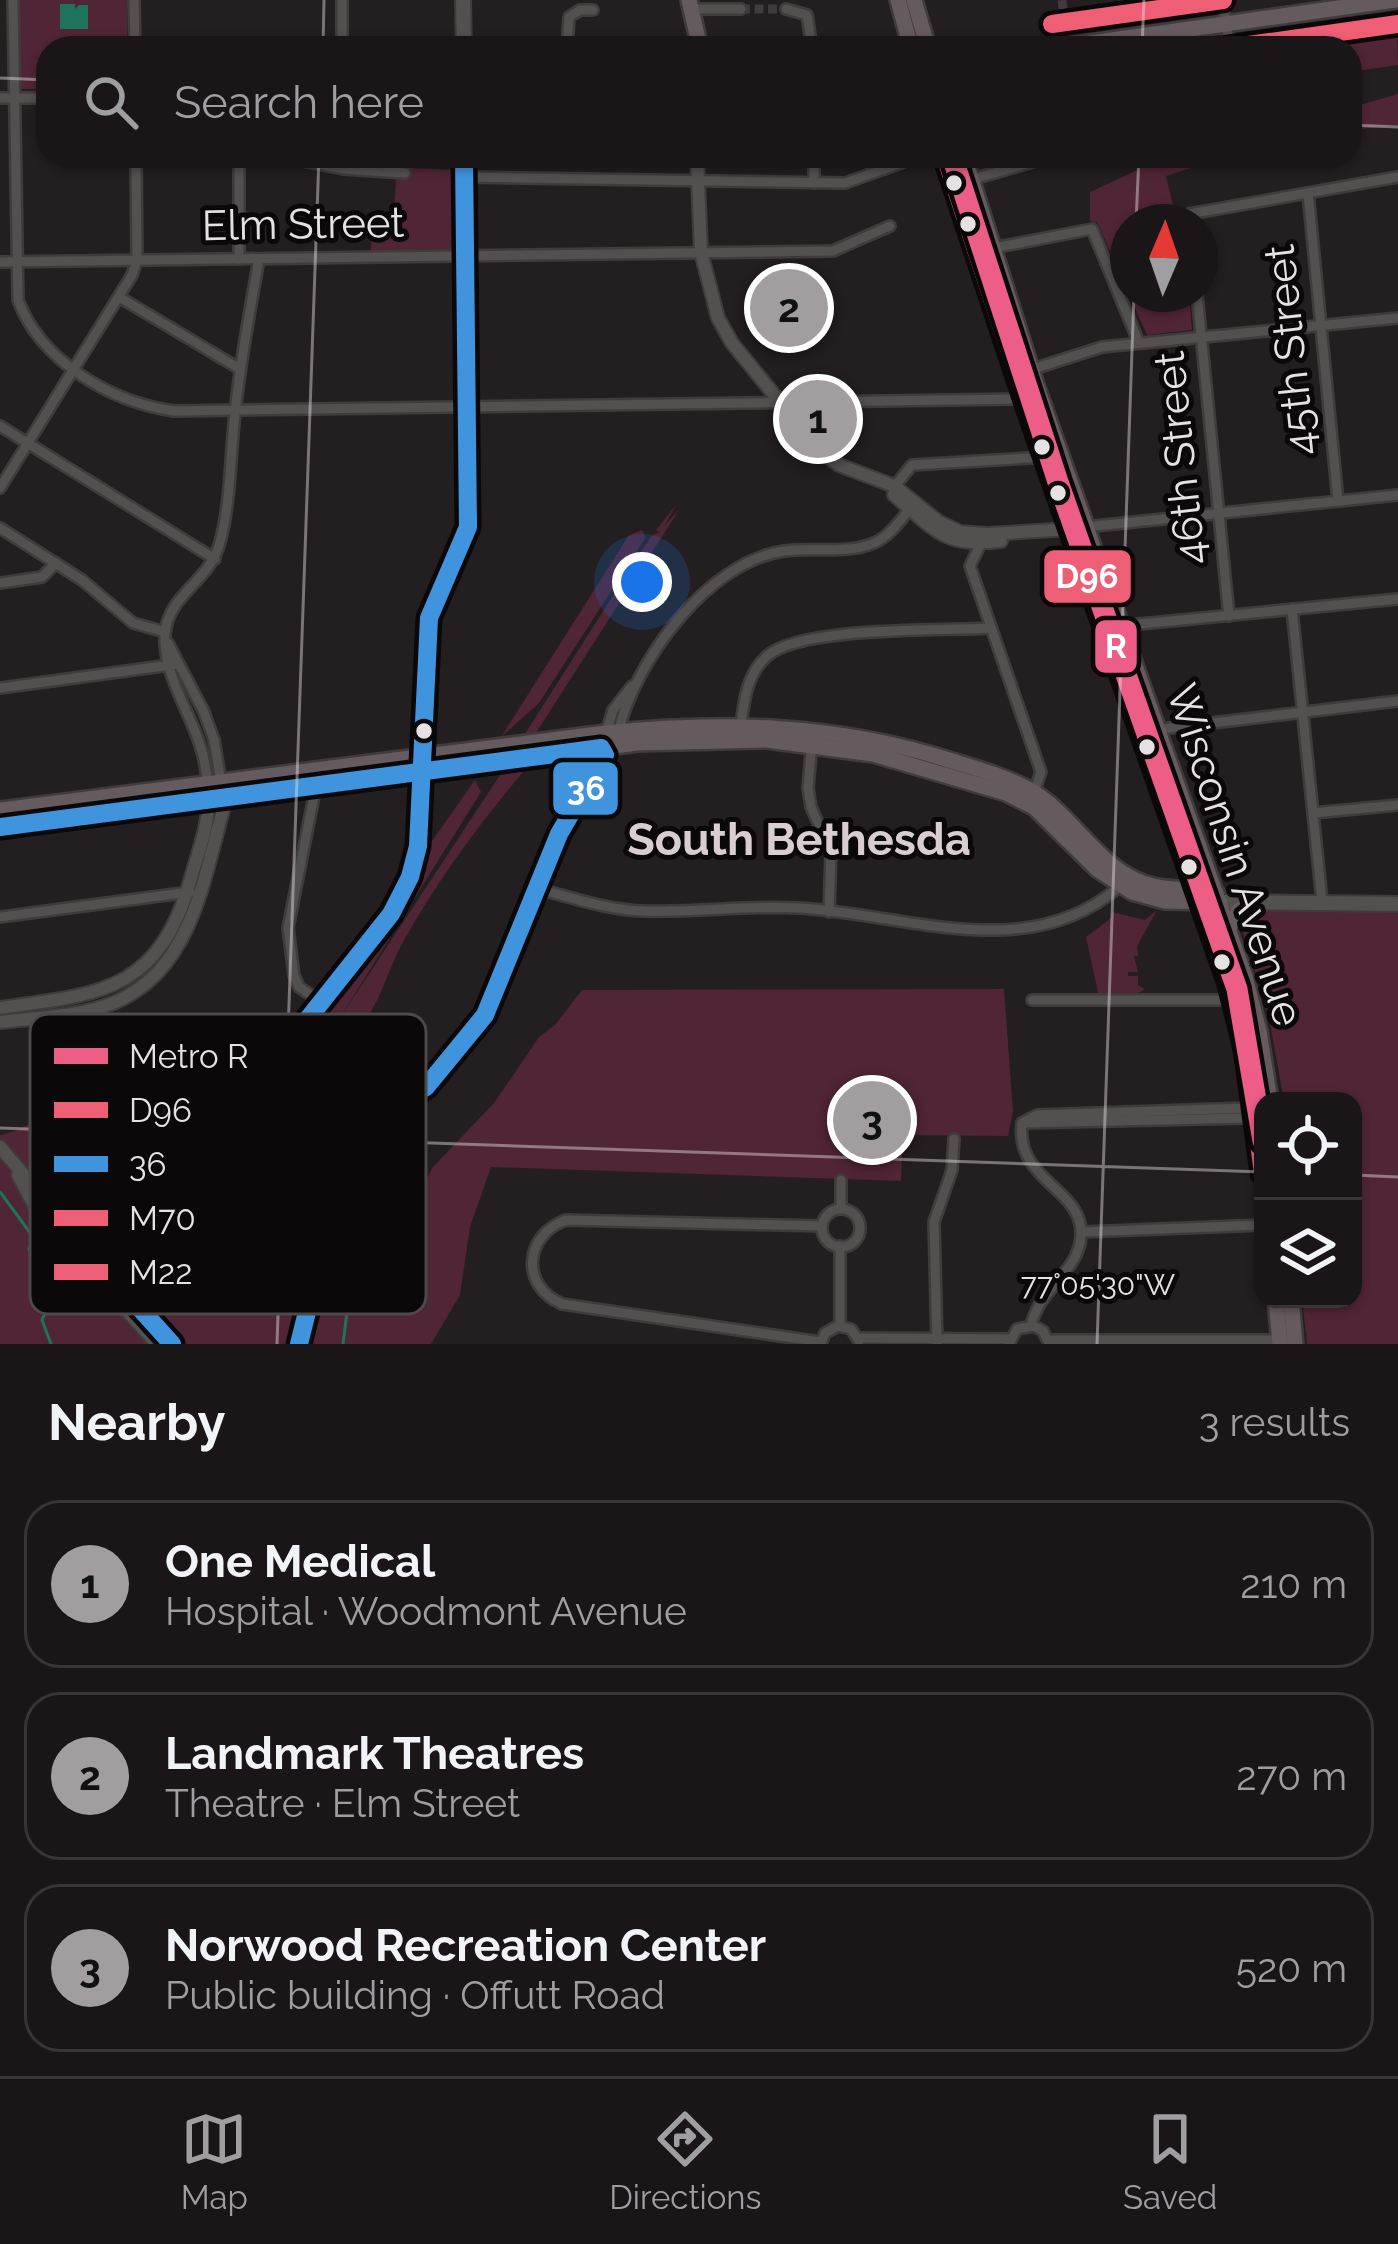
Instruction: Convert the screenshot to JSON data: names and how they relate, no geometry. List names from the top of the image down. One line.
{"streets":{"main road":["Wisconsin Avenue"],"street":["Elm Street","45th Street","46th Street"]},"districts":["South Bethesda"],"lines":["transit line M22","transit line M70","metro line R","transit line D96","transit line 36"],"legend":["Metro R","D96","36","M70","M22"],"north":"top","page":{"search":"Search here","pins":["2","1","3"],"heading":["Nearby","3 results"],"list":[{"mark":"1","name":"One Medical","note":"Hospital · Woodmont Avenue","value":"210 m"},{"mark":"2","name":"Landmark Theatres","note":"Theatre · Elm Street","value":"270 m"},{"mark":"3","name":"Norwood Recreation Center","note":"Public building · Offutt Road","value":"520 m"}],"nav":["Map","Directions","Saved"]},"coordinates":["77°05'30\"W"]}
